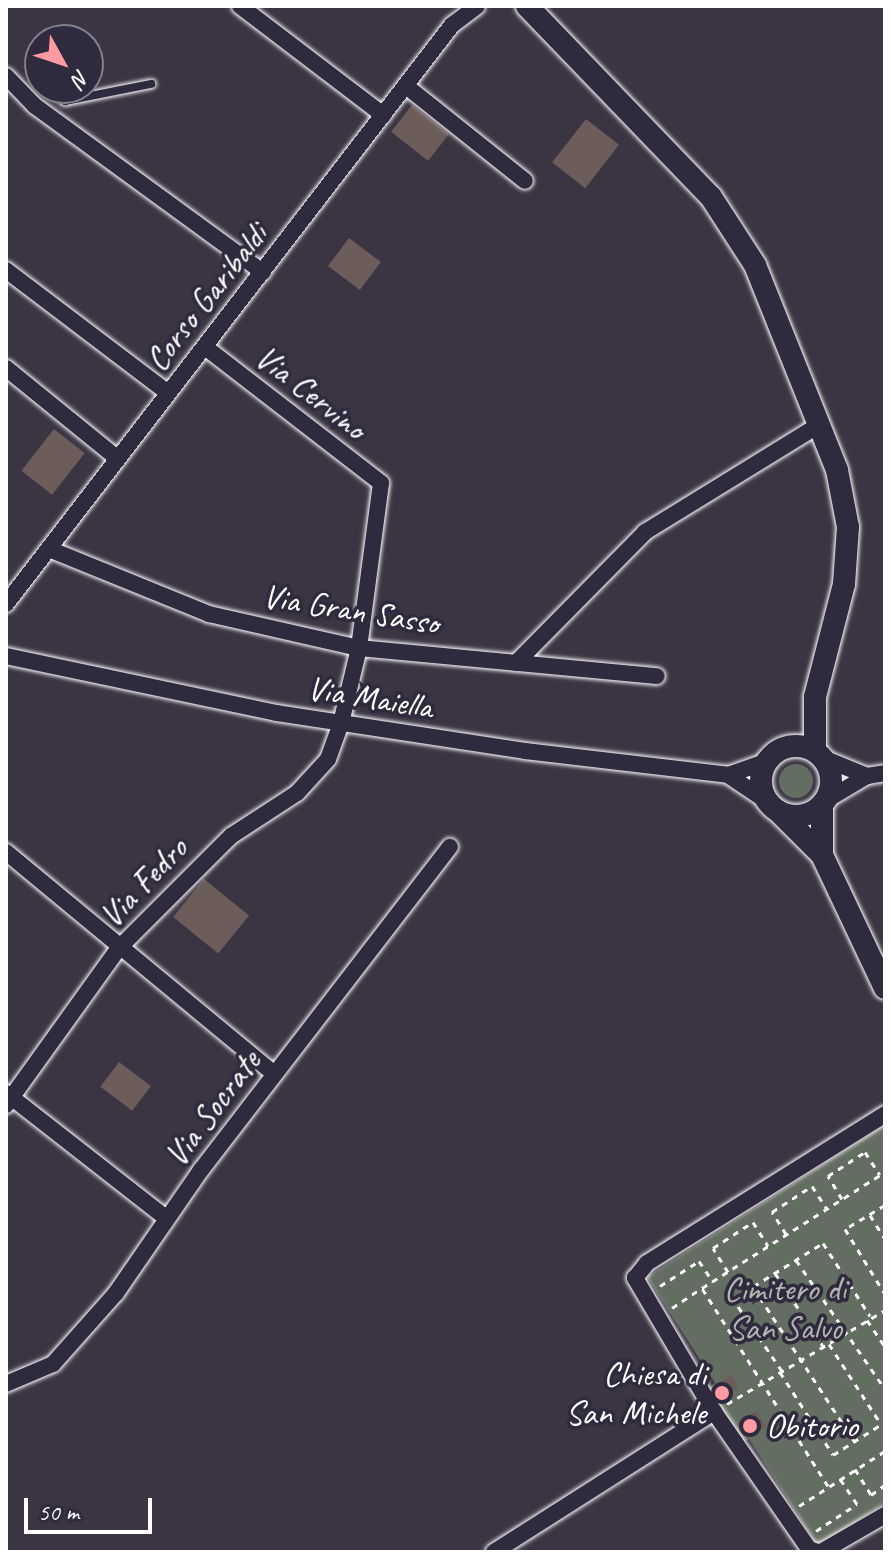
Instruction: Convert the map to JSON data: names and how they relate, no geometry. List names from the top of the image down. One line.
{"streets":{"street":["Corso Garibaldi","Via Cervino","Via Gran Sasso","Via Maiella","Via Fedro","Via Socrate"]},"crossings":[["Corso Garibaldi","Via Cervino"],["Corso Garibaldi","Via Gran Sasso"],["Via Cervino","Via Fedro"],["Via Gran Sasso","Via Fedro"],["Via Maiella","Via Fedro"]],"parks":["Cimitero di San Salvo"],"places":["Chiesa di San Michele","Obitorio"],"scale_bar":"50 m","north":"bottom right"}
